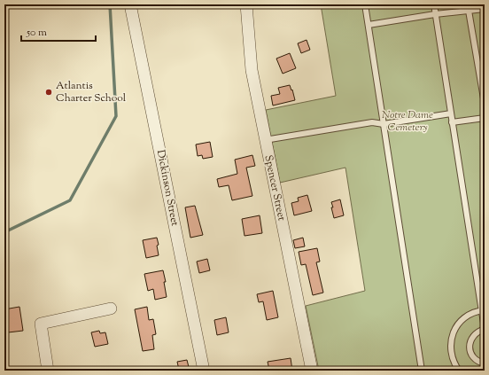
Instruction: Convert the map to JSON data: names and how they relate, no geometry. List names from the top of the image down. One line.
{"streets":{"street":["Dickinson Street","Spencer Street"]},"parks":["Notre Dame Cemetery"],"places":["Atlantis Charter School"],"scale_bar":"50 m"}
